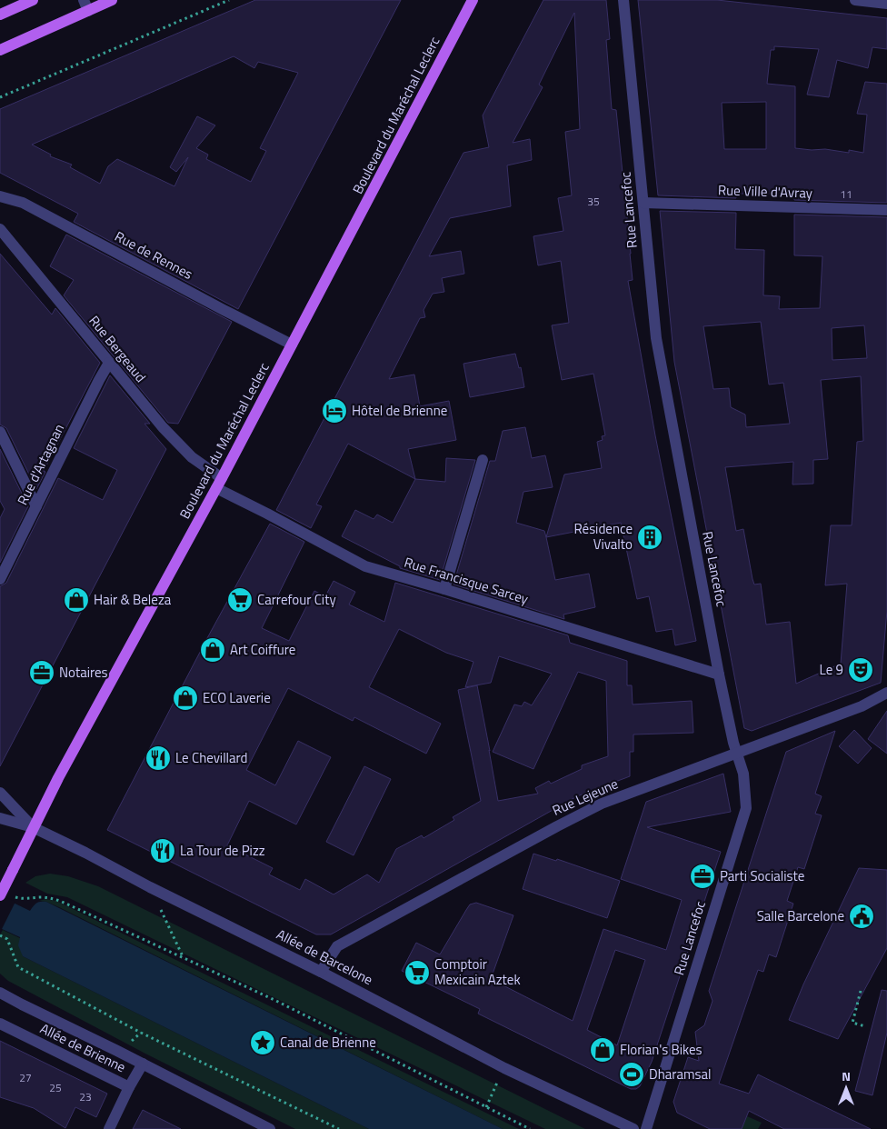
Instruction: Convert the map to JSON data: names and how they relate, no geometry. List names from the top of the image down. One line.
{"streets":{"main road":["Boulevard du Maréchal Leclerc"],"street":["Rue Ville d'Avray","Rue Lancefoc","Rue de Rennes","Rue Bergeaud","Rue d'Artagnan","Rue Francisque Sarcey","Rue Lejeune","Allée de Barcelone","Allée de Brienne"]},"crossings":[["Boulevard du Maréchal Leclerc","Rue de Rennes"],["Boulevard du Maréchal Leclerc","Rue Bergeaud"],["Boulevard du Maréchal Leclerc","Rue Francisque Sarcey"],["Boulevard du Maréchal Leclerc","Allée de Barcelone"],["Rue Ville d'Avray","Rue Lancefoc"],["Rue Lancefoc","Rue Francisque Sarcey"],["Rue Lancefoc","Rue Lejeune"],["Rue Bergeaud","Rue d'Artagnan"],["Rue Lejeune","Allée de Barcelone"]],"places":{"hotel":["Hôtel de Brienne"],"building":["Résidence Vivalto"],"shop":["Hair & Beleza","Art Coiffure","ECO Laverie","Florian's Bikes"],"supermarket":["Carrefour City","Comptoir Mexicain Aztek"],"theatre":["Le 9"],"office":["Notaires","Parti Socialiste"],"restaurant":["Le Chevillard","La Tour de Pizz"],"public building":["Salle Barcelone"],"place":["Canal de Brienne"],"sports":["Dharamsal"]},"house_numbers":["11","35","27","25","23"],"north":"top"}
